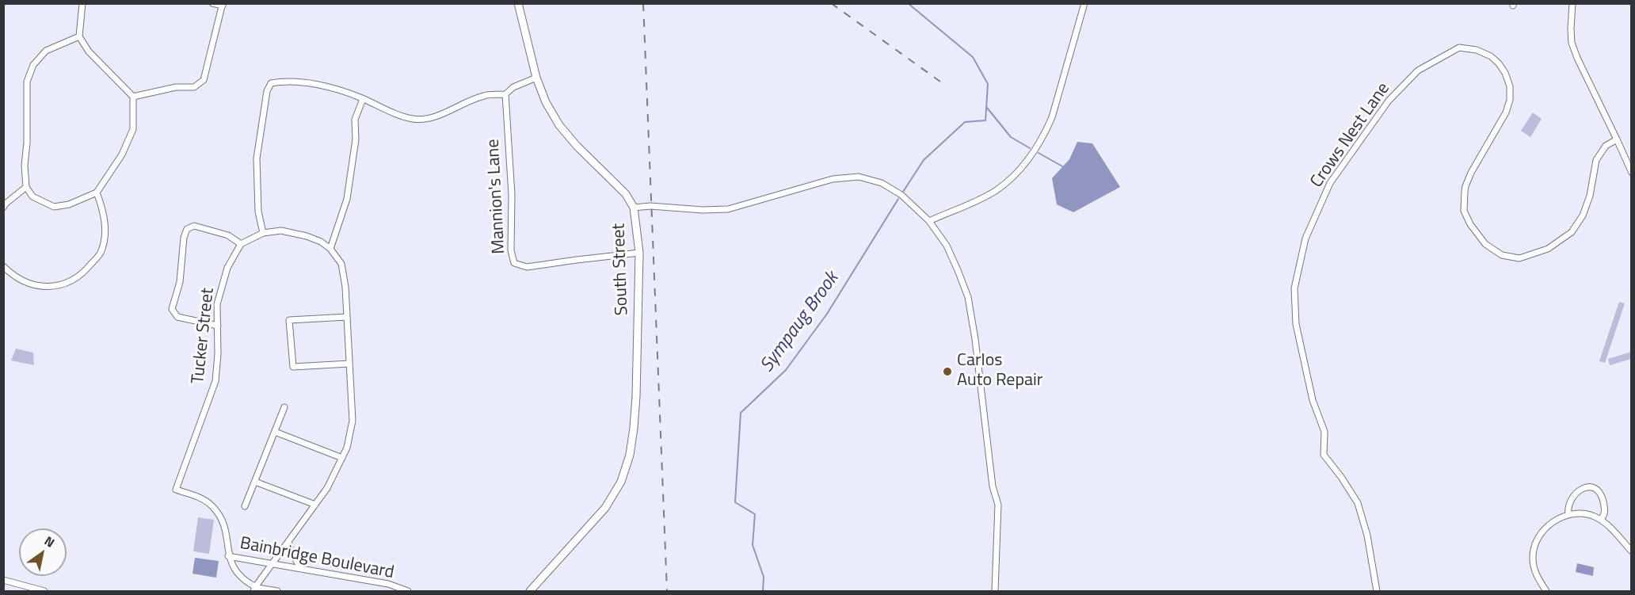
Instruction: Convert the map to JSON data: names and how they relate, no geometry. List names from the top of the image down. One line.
{"streets":{"main road":["South Street"],"street":["Crows Nest Lane","Mannion's Lane","Tucker Street","Bainbridge Boulevard"]},"crossings":[["Mannion's Lane","South Street"],["Tucker Street","Bainbridge Boulevard"]],"water":["Sympaug Brook"],"places":["Carlos Auto Repair"],"north":"top right"}
